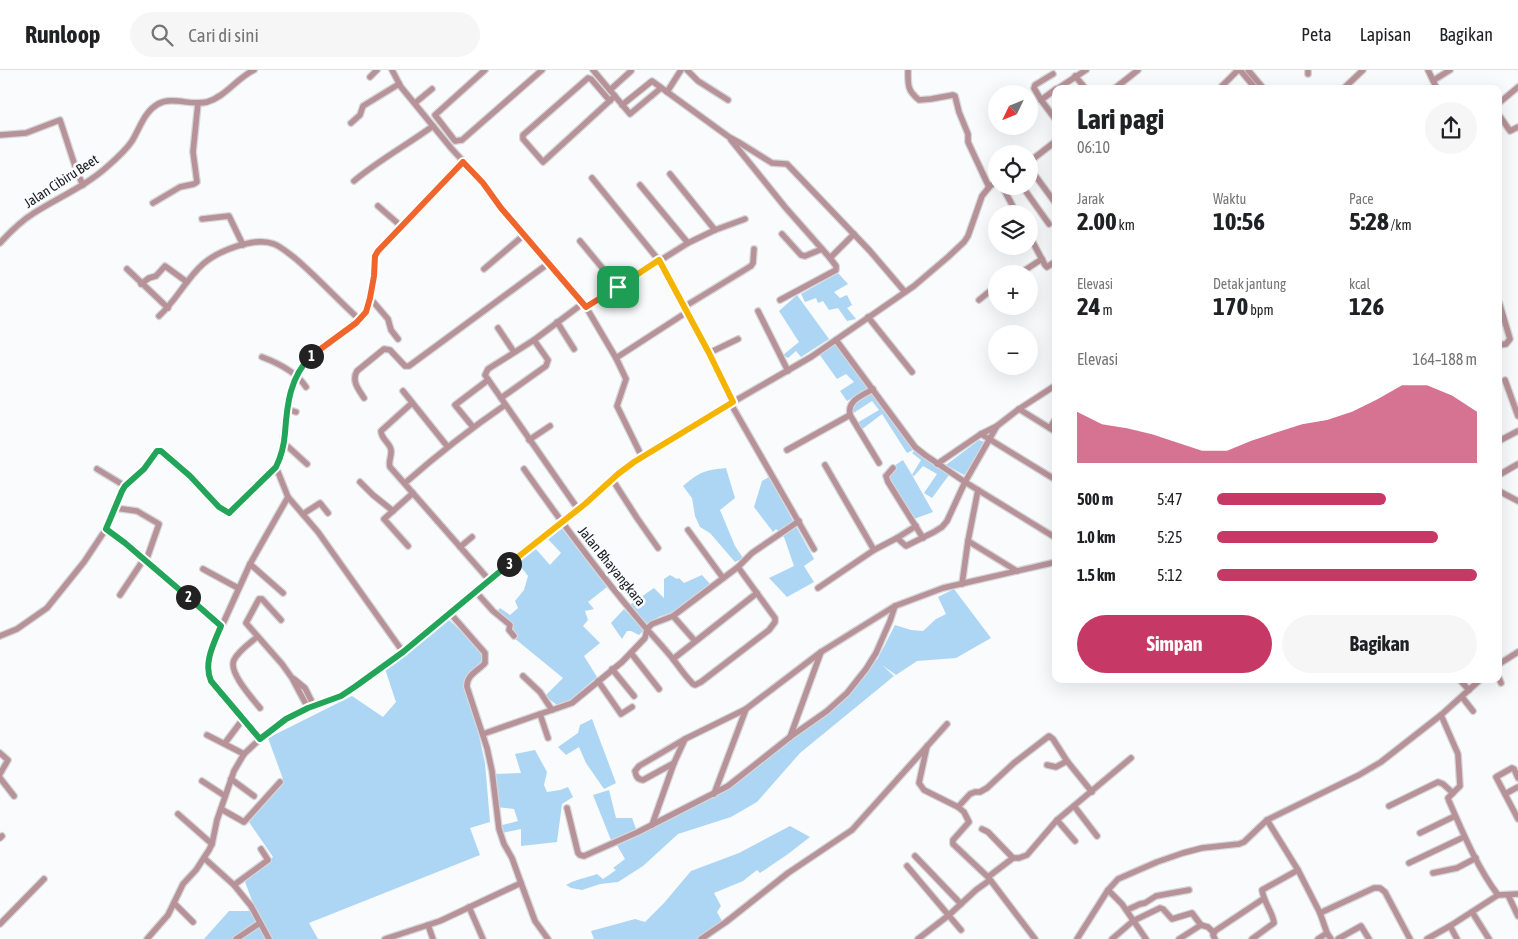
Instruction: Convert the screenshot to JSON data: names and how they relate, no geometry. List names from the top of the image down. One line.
{"streets":{"street":["Jalan Cibiru Beet","Jalan Bhayangkara"]},"north":"bottom left","page":{"header":"Runloop","search":"Cari di sini","nav":["Peta","Lapisan","Bagikan"],"map_buttons":["+","−"],"heading":["Lari pagi","06:10"],"stats":[["Jarak","2.00 km"],["Waktu","10:56"],["Pace","5:28 /km"],["Elevasi","24 m"],["Detak jantung","170 bpm"],["kcal","126"]],"chart":["Elevasi","164–188 m"],"pins":["1","3","2"],"list":[{"name":"500 m","note":"5:47"},{"name":"1.0 km","note":"5:25"},{"name":"1.5 km","note":"5:12"}],"buttons":["Simpan","Bagikan"]}}
